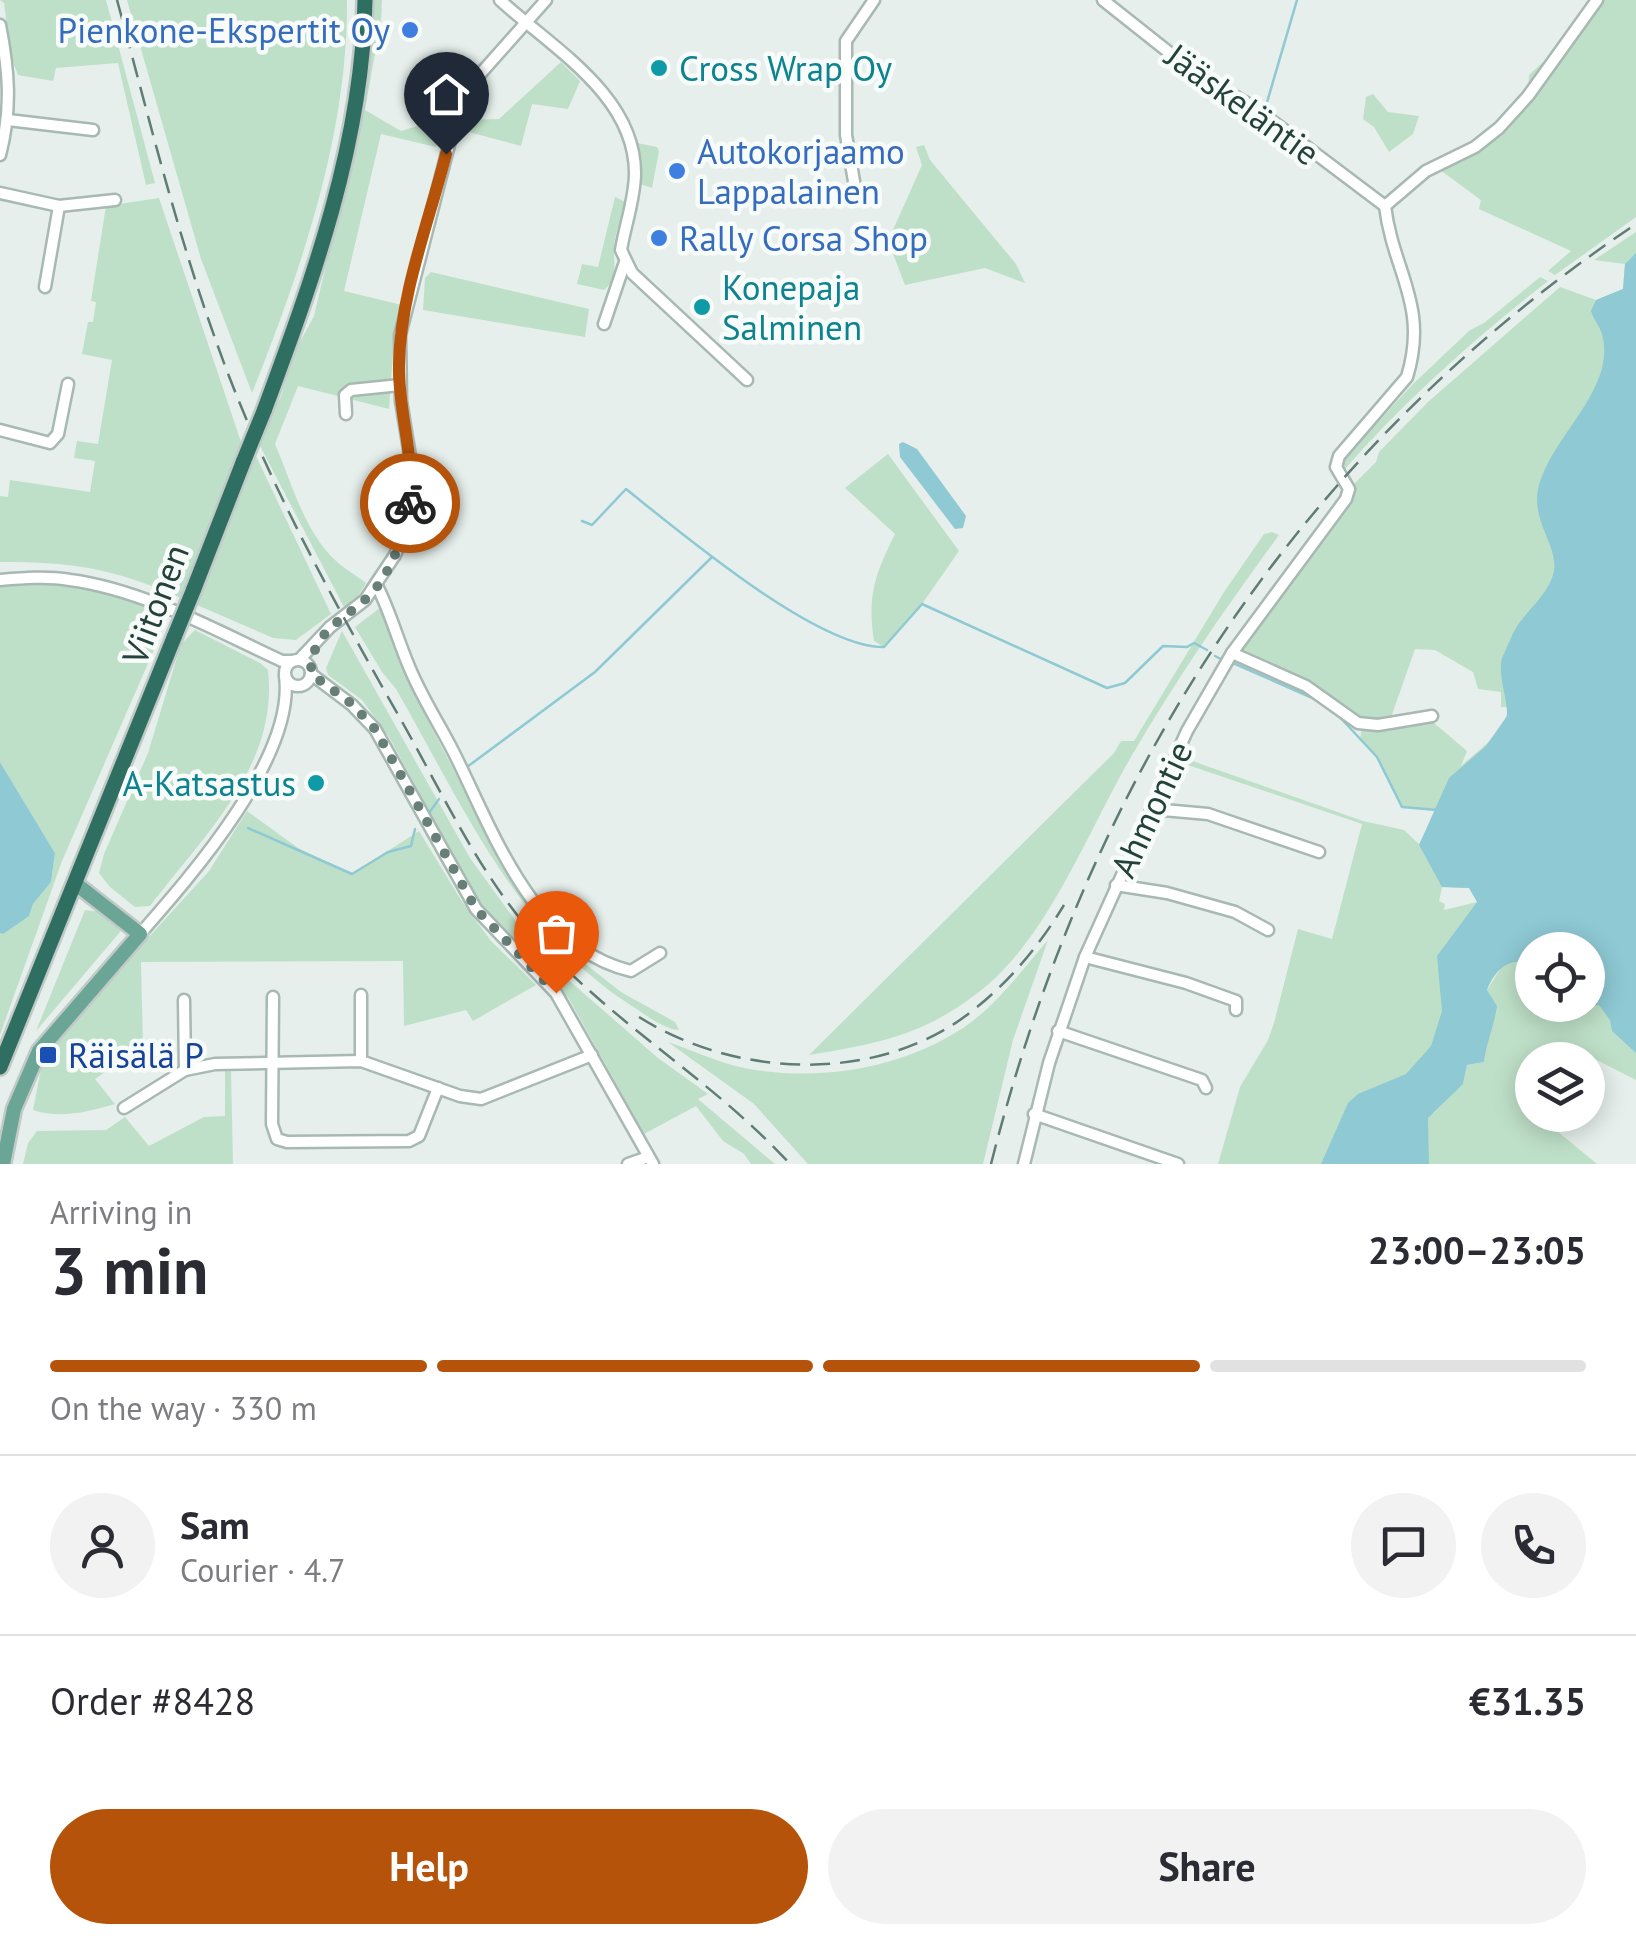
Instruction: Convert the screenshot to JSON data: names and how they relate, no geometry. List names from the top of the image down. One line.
{"streets":{"highway":["Viitonen"],"street":["Jääskeläntie","Ahmontie"]},"crossings":[["Jääskeläntie","Ahmontie"]],"places":{"other":["Pienkone-Ekspertit Oy","Cross Wrap Oy","Autokorjaamo Lappalainen","Rally Corsa Shop","Konepaja Salminen","A-Katsastus"],"transit":["Räisälä P"]},"page":{"heading":["3 min","Arriving in","23:00–23:05"],"panel":["Sam","Courier · 4.7","Order #8428","€31.35"],"bar":"On the way · 330 m","buttons":["Help","Share"]}}
